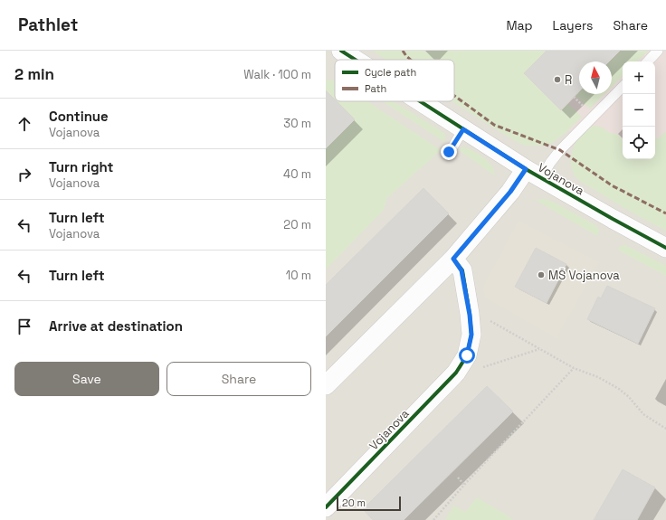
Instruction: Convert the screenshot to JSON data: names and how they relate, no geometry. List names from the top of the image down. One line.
{"streets":{"street":["Vojanova"]},"places":["R","MŠ Vojanova"],"legend":["Cycle path","Path"],"scale_bar":"20 m","north":"top","page":{"header":"Pathlet","nav":["Map","Layers","Share"],"heading":["2 min","Walk · 100 m"],"map_buttons":["+","−"],"list":[["Continue","Vojanova","30 m"],["Turn right","Vojanova","40 m"],["Turn left","Vojanova","20 m"],["Turn left","10 m"],"Arrive at destination"],"buttons":["Save","Share"],"scale":"20 m"}}
